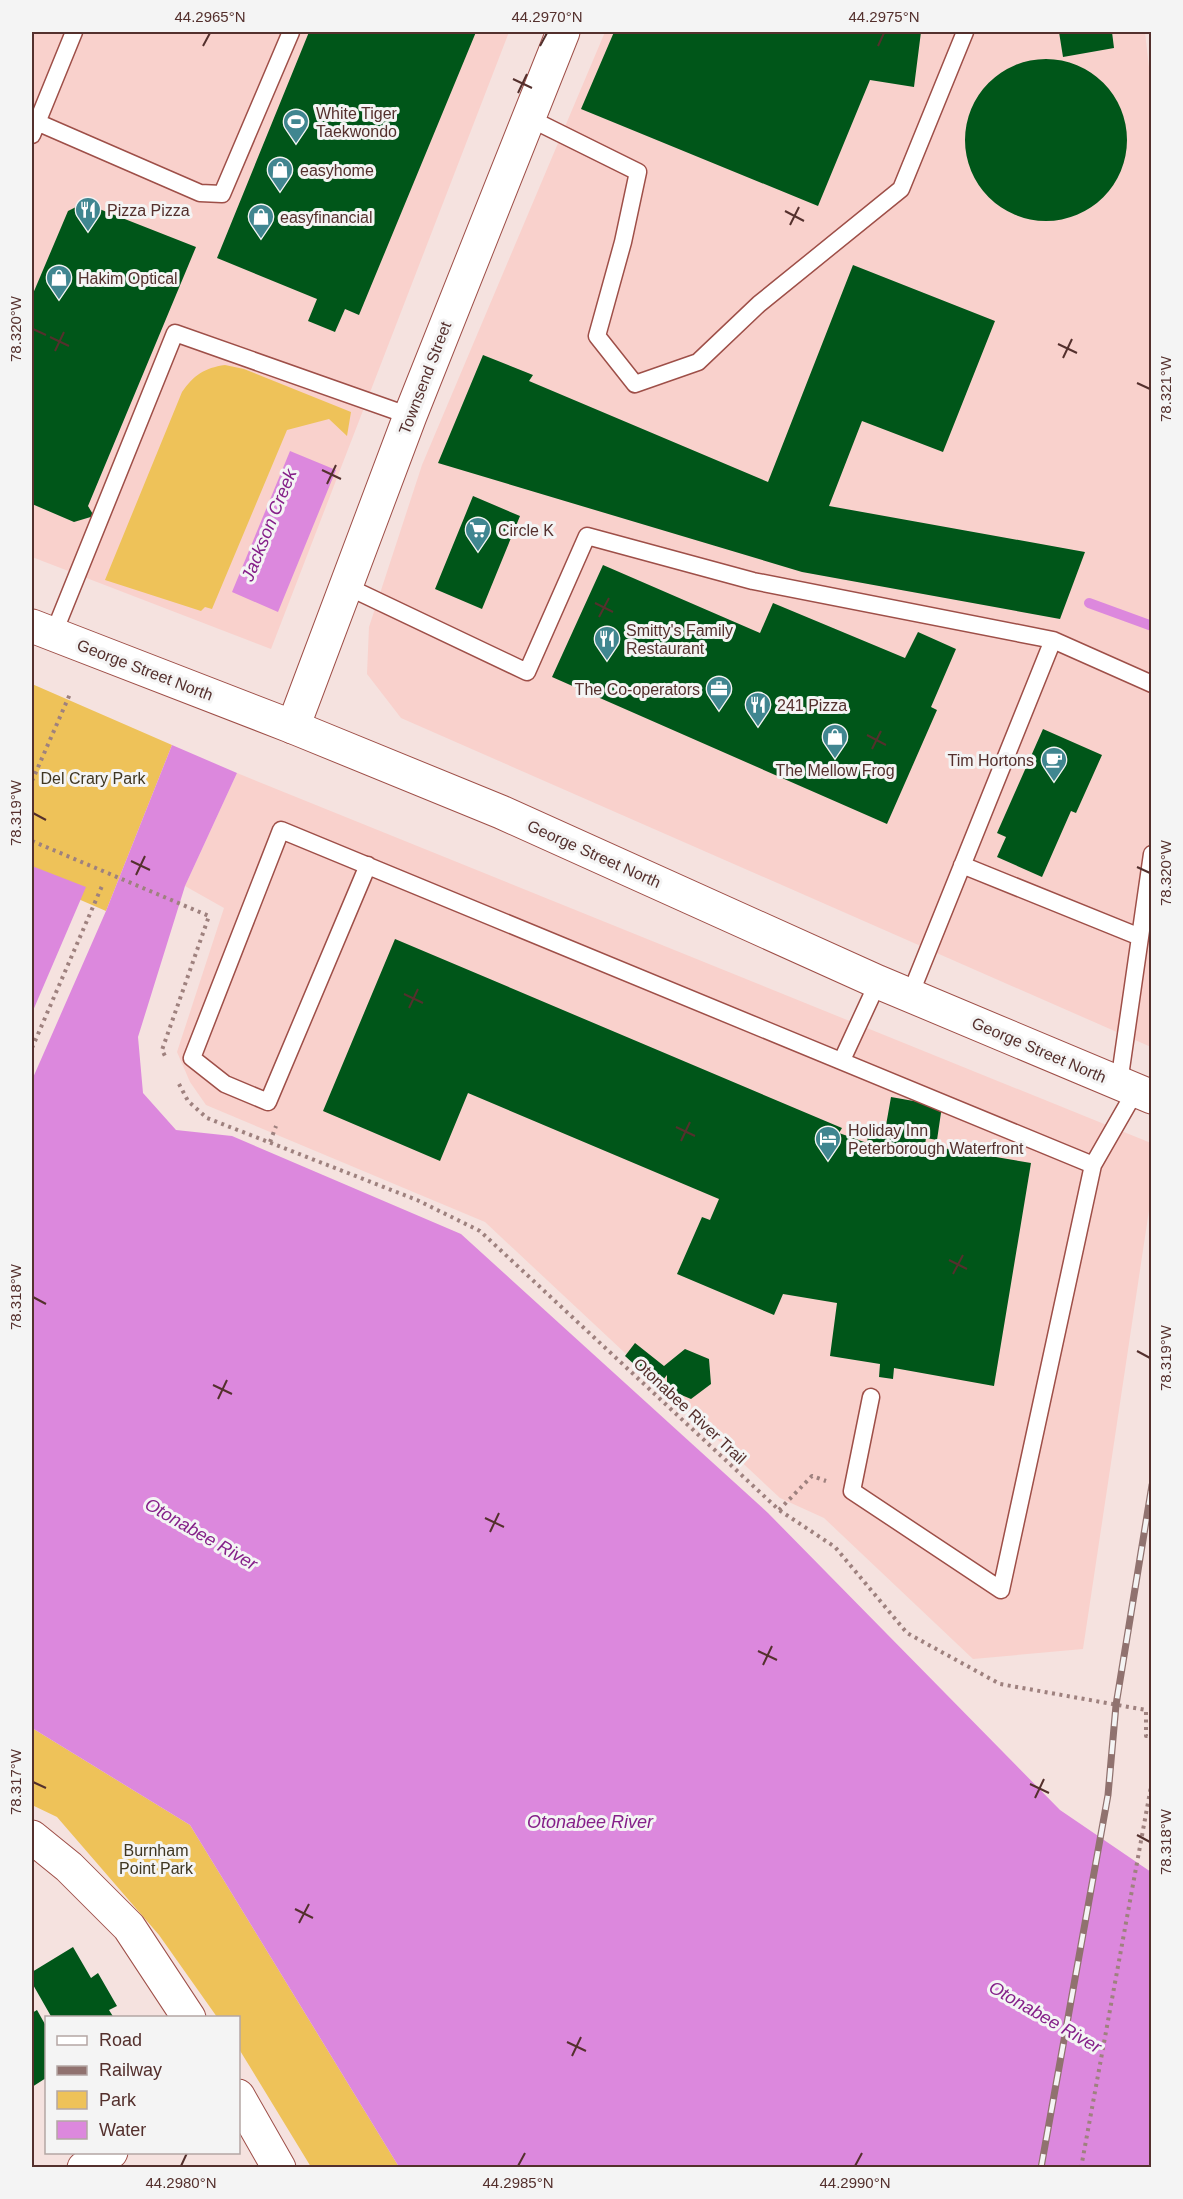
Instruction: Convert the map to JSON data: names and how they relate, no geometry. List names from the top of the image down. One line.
{"streets":{"main road":["Townsend Street","George Street North"],"path":["Otonabee River Trail"]},"crossings":[["Townsend Street","George Street North"]],"water":["Jackson Creek","Otonabee River"],"parks":["Del Crary Park","Burnham Point Park"],"places":{"sports":["White Tiger Taekwondo"],"shop":["easyhome","easyfinancial","Hakim Optical","The Mellow Frog"],"restaurant":["Pizza Pizza","Smitty's Family Restaurant","241 Pizza"],"supermarket":["Circle K"],"office":["The Co-operators"],"cafe":["Tim Hortons"],"hotel":["Holiday Inn Peterborough Waterfront"]},"legend":["Road","Railway","Park","Water"],"coordinates":["44.2965°N","44.2970°N","44.2975°N","78.320°W","78.321°W","78.319°W","78.318°W","78.317°W","44.2980°N","44.2985°N","44.2990°N"]}
